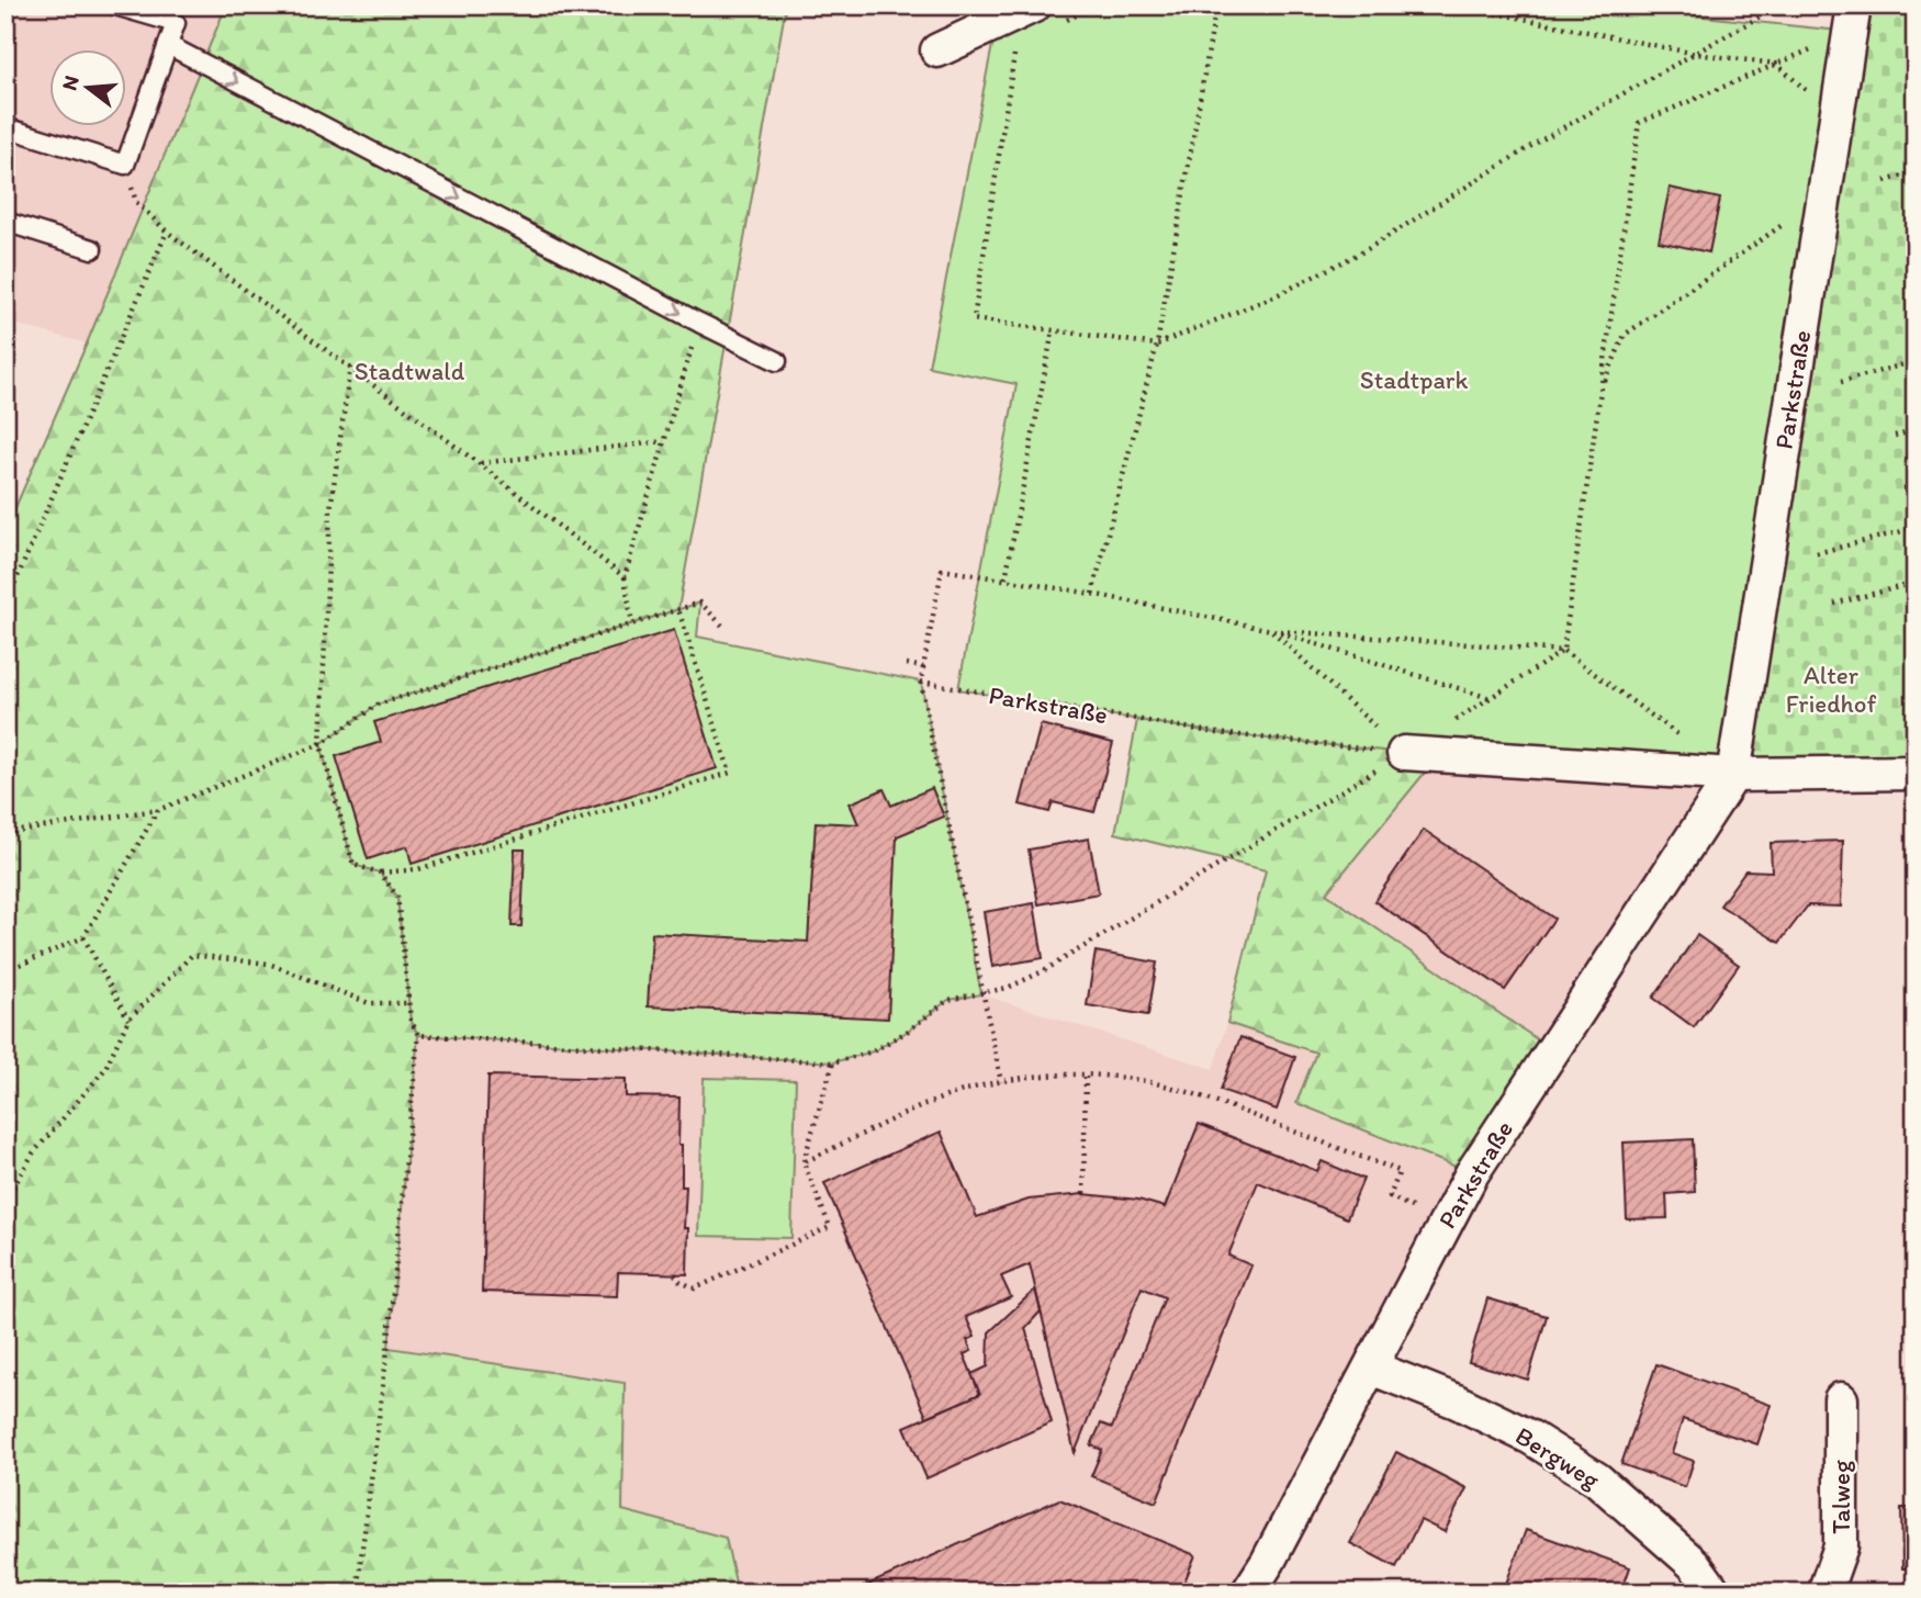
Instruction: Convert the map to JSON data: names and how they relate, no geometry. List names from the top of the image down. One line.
{"streets":{"street":["Parkstraße","Bergweg","Talweg"]},"crossings":[["Parkstraße","Bergweg"]],"parks":["Stadtwald","Stadtpark","Alter Friedhof"],"north":"left"}
